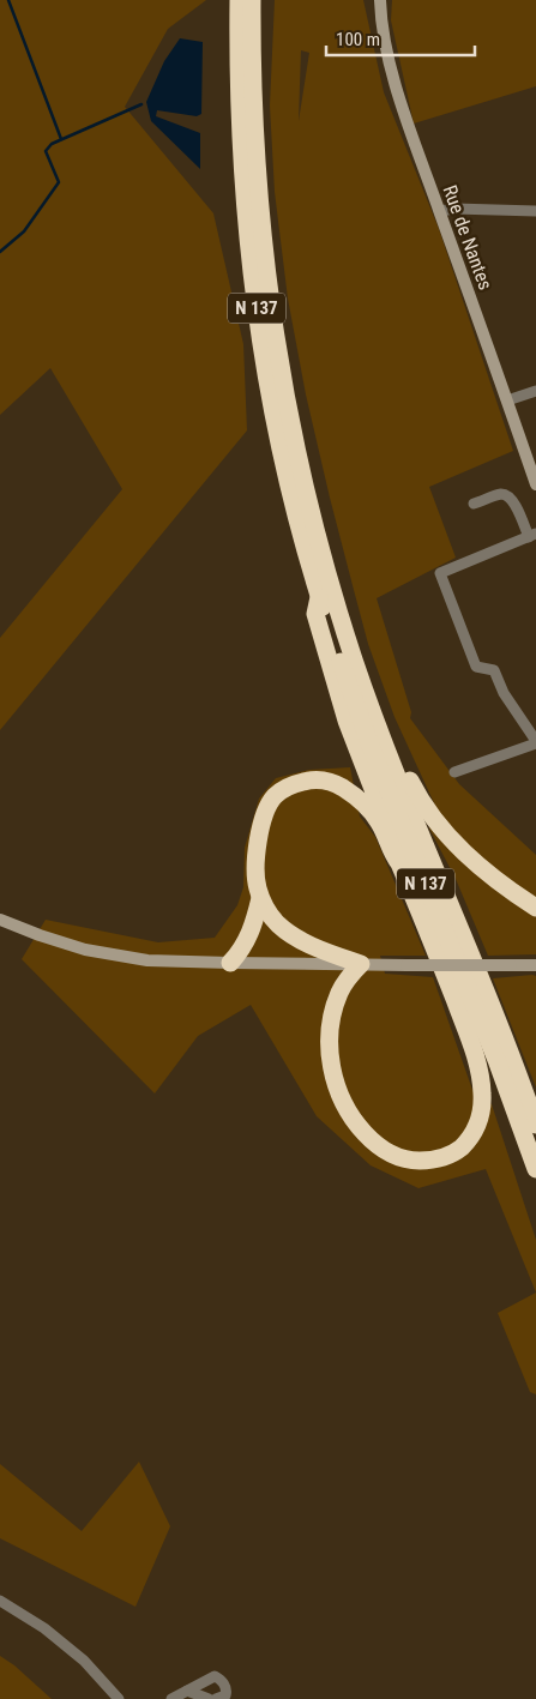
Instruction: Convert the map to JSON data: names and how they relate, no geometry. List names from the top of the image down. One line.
{"streets":{"highway":["N 137"],"street":["Rue de Nantes"]},"scale_bar":"100 m"}
